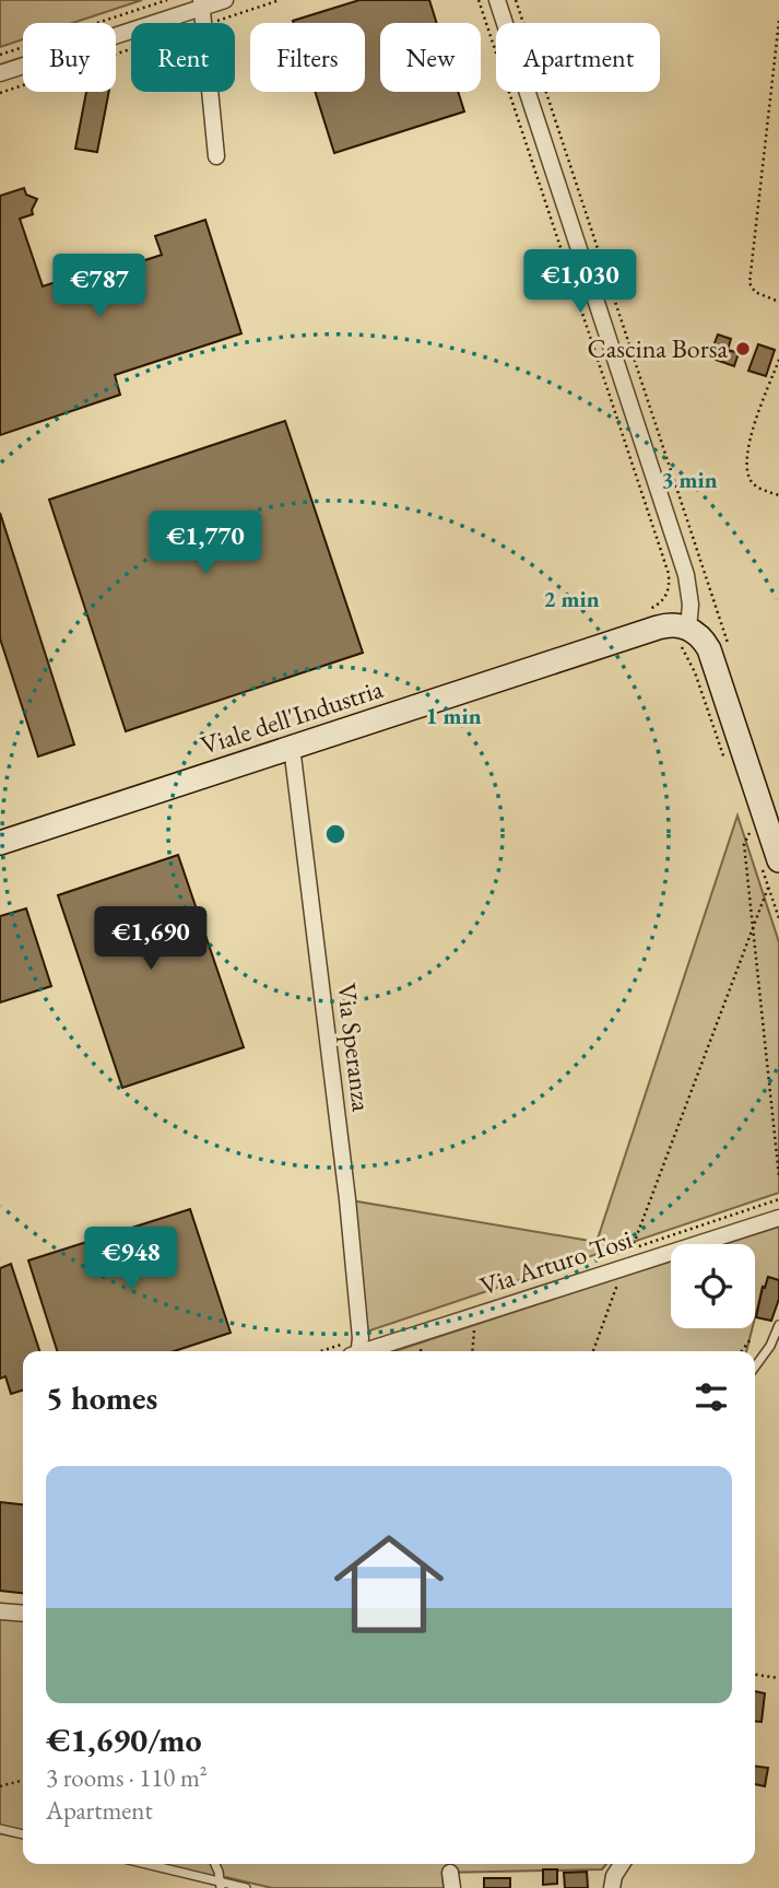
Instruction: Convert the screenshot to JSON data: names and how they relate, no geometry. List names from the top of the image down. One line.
{"streets":{"street":["Viale dell'Industria","Via Speranza","Via Arturo Tosi"]},"crossings":[["Viale dell'Industria","Via Speranza"]],"places":["Cascina Borsa"],"page":{"chip":["Buy","Rent","Filters","New","Apartment"],"price":["€1,030","€787","€1,770","€1,690","€948"],"heading":"5 homes","list":[{"name":"€1,690/mo","note":"3 rooms · 110 m² · Apartment"}]},"rings":["3 min","2 min","1 min"]}
